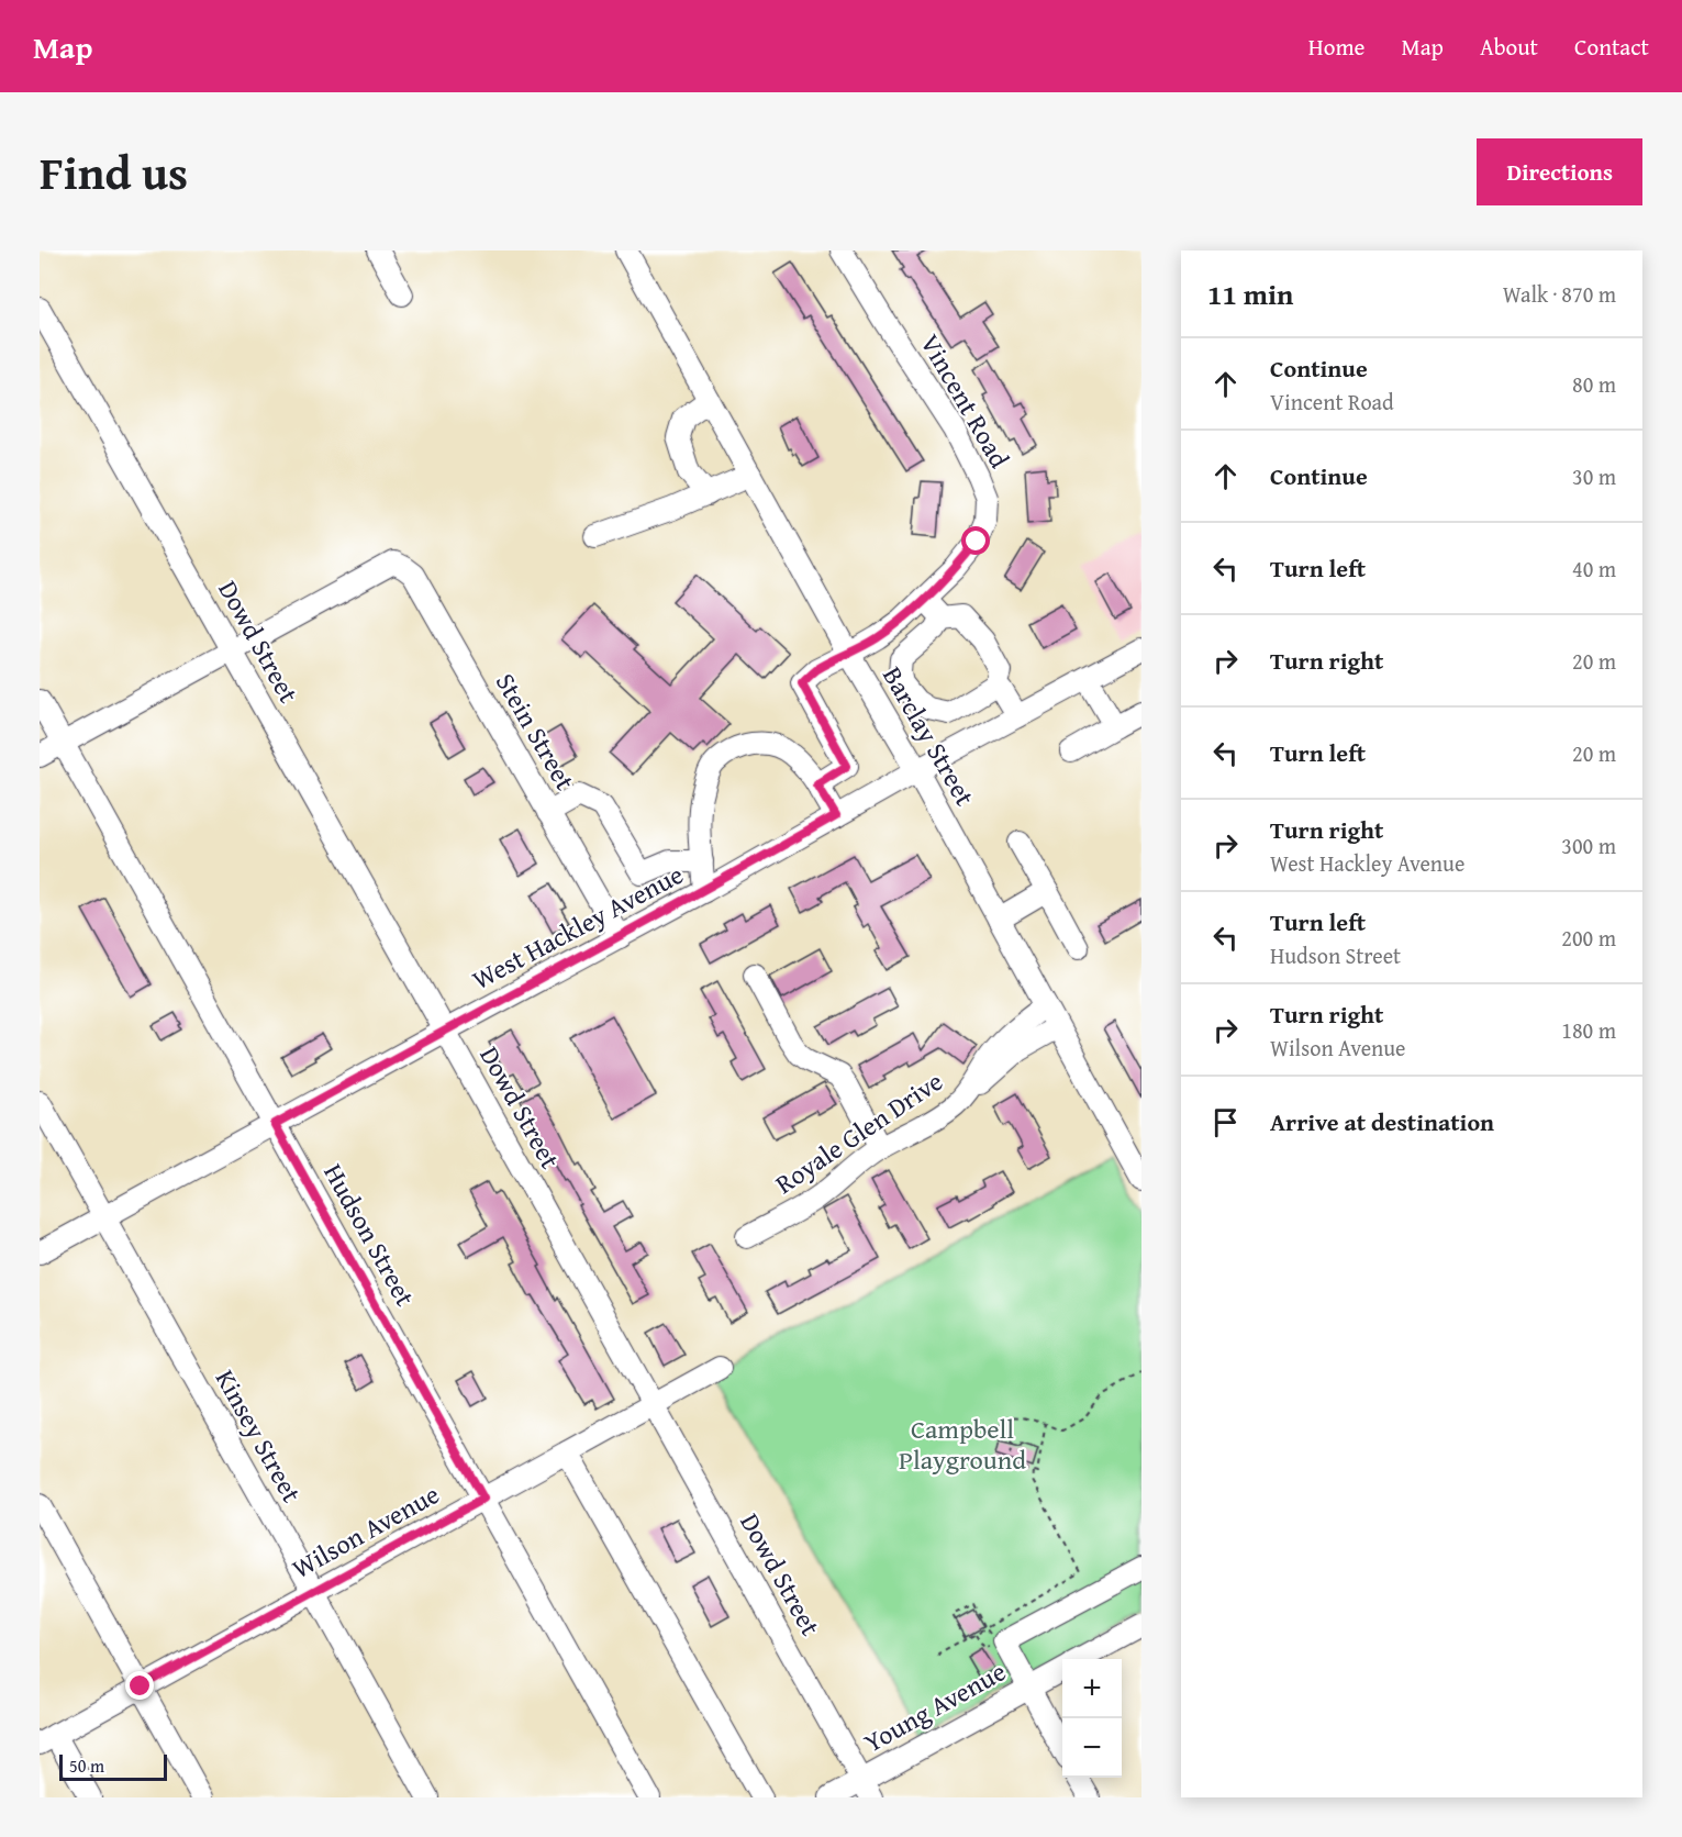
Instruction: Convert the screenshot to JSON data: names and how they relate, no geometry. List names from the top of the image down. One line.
{"streets":{"street":["Vincent Road","Dowd Street","Stein Street","Barclay Street","West Hackley Avenue","Royale Glen Drive","Hudson Street","Kinsey Street","Wilson Avenue","Young Avenue"]},"crossings":[["Vincent Road","Barclay Street"],["Dowd Street","Stein Street"],["Dowd Street","West Hackley Avenue"],["Dowd Street","Wilson Avenue"],["Dowd Street","Young Avenue"],["Stein Street","West Hackley Avenue"],["Barclay Street","West Hackley Avenue"],["Barclay Street","Royale Glen Drive"],["West Hackley Avenue","Hudson Street"],["West Hackley Avenue","Kinsey Street"],["Hudson Street","Wilson Avenue"],["Kinsey Street","Wilson Avenue"]],"parks":["Campbell Playground"],"scale_bar":"50 m","page":{"header":"Map","nav":["Home","Map","About","Contact"],"title":"Find us","buttons":"Directions","heading":["11 min","Walk · 870 m"],"list":[["Continue","Vincent Road","80 m"],["Continue","30 m"],["Turn left","40 m"],["Turn right","20 m"],["Turn left","20 m"],["Turn right","West Hackley Avenue","300 m"],["Turn left","Hudson Street","200 m"],["Turn right","Wilson Avenue","180 m"],"Arrive at destination"],"map_buttons":["+","−"],"scale":"50 m"}}
